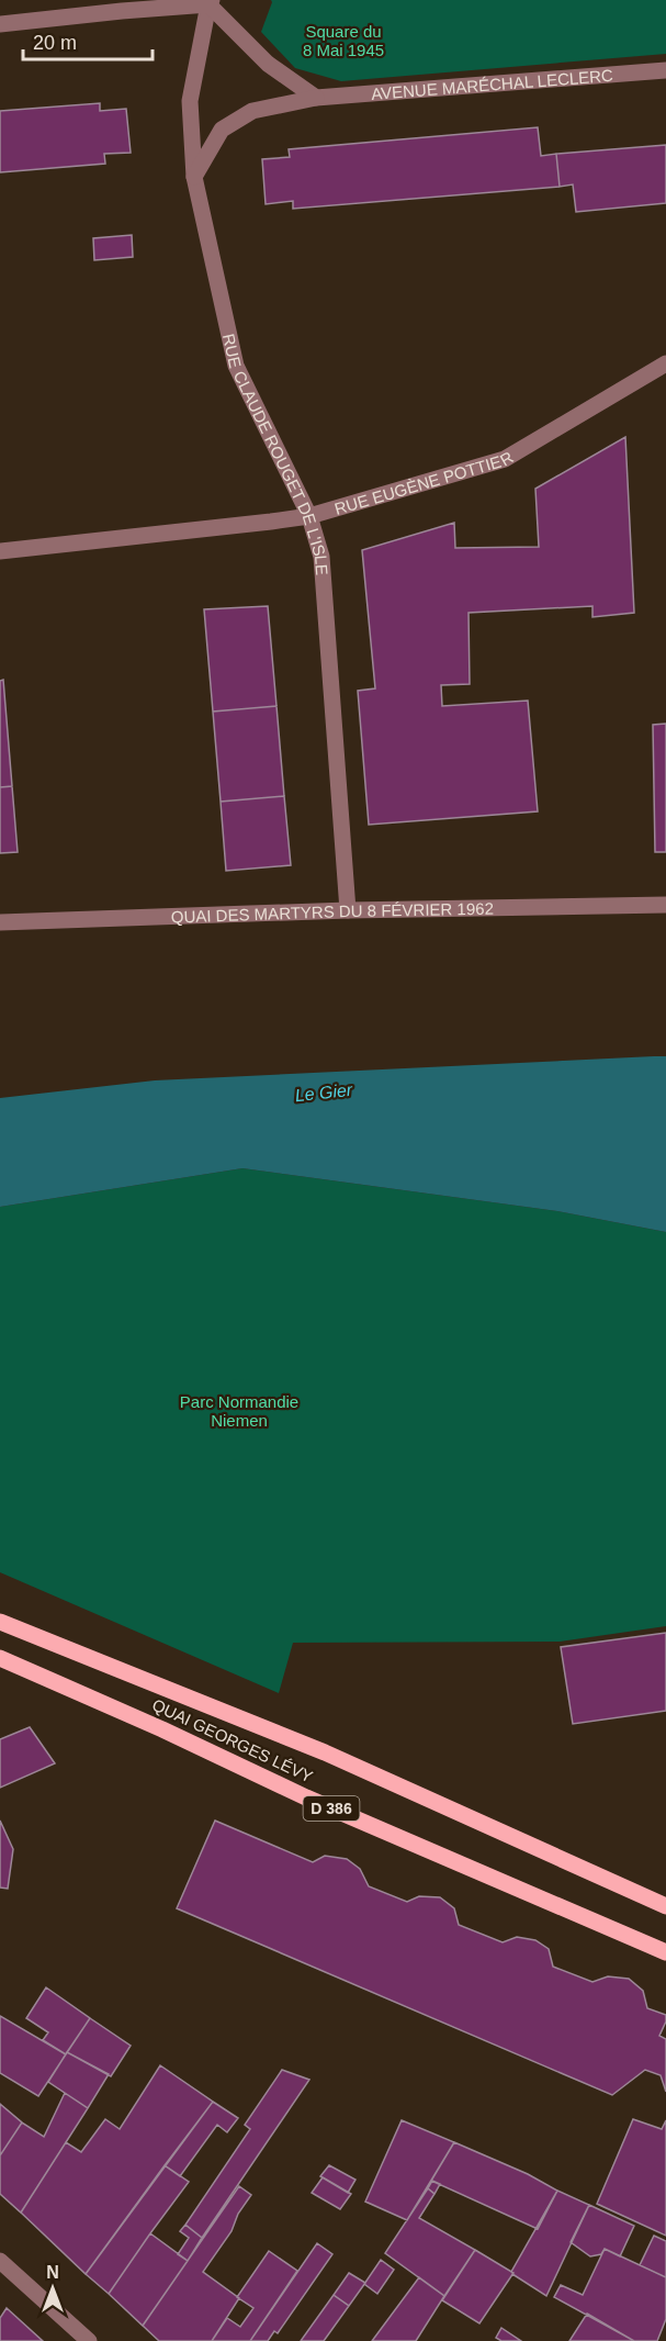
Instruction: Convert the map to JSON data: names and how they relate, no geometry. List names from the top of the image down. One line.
{"streets":{"main road":["QUAI GEORGES LÉVY","D 386"],"street":["AVENUE MARÉCHAL LECLERC","RUE CLAUDE ROUGET DE L'ISLE","RUE EUGÈNE POTTIER","QUAI DES MARTYRS DU 8 FÉVRIER 1962"]},"crossings":[["AVENUE MARÉCHAL LECLERC","RUE CLAUDE ROUGET DE L'ISLE"],["RUE CLAUDE ROUGET DE L'ISLE","RUE EUGÈNE POTTIER"],["RUE CLAUDE ROUGET DE L'ISLE","QUAI DES MARTYRS DU 8 FÉVRIER 1962"]],"water":["Le Gier"],"parks":["Square du 8 Mai 1945","Parc Normandie Niemen"],"scale_bar":"20 m","north":"top"}
